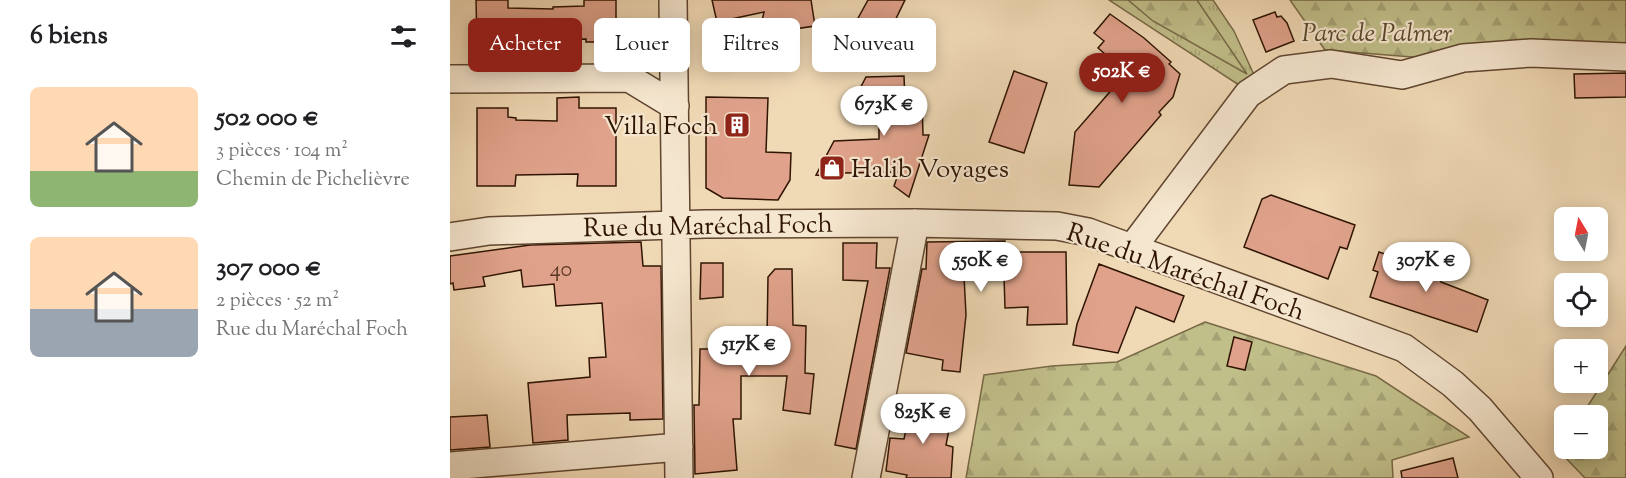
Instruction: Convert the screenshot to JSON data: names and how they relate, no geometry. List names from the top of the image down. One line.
{"streets":{"street":["Rue du Maréchal Foch"]},"parks":["Parc de Palmer"],"places":{"building":["Villa Foch"],"shop":["Halib Voyages"]},"house_numbers":["40"],"north":"top","page":{"heading":"6 biens","chip":["Acheter","Louer","Filtres","Nouveau"],"price":["502K €","673K €","550K €","307K €","517K €","825K €"],"list":[{"name":"502 000 €","note":"3 pièces · 104 m² · Chemin de Pichelièvre"},{"name":"307 000 €","note":"2 pièces · 52 m² · Rue du Maréchal Foch"}],"map_buttons":["+","−"]}}
